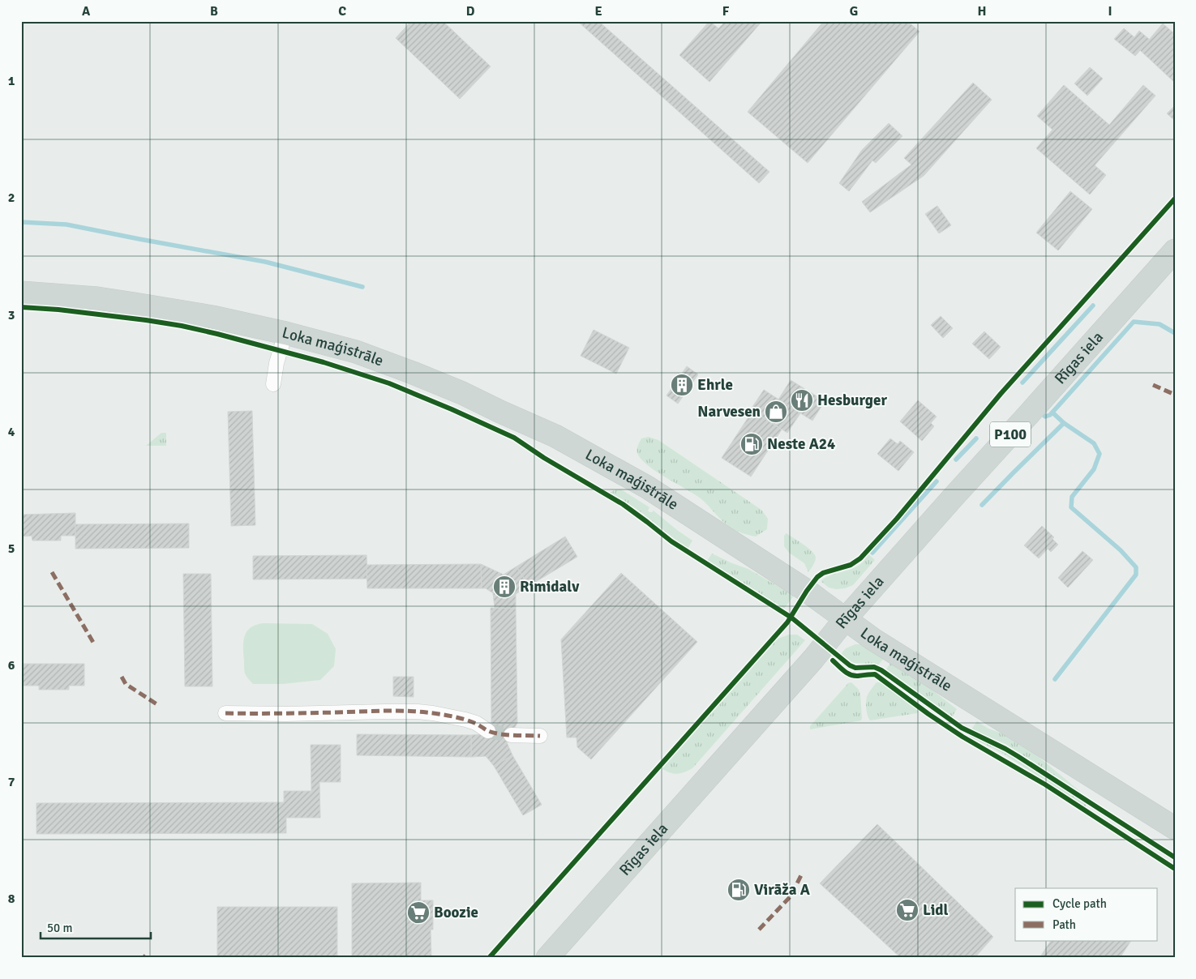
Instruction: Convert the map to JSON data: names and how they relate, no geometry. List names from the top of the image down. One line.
{"streets":{"main road":["Loka maģistrāle","Rīgas iela","P100"]},"crossings":[["Loka maģistrāle","Rīgas iela"]],"places":{"building":["Ehrle","Rimidalv"],"restaurant":["Hesburger"],"shop":["Narvesen"],"fuel station":["Neste A24","Virāža A"],"supermarket":["Lidl","Boozie"]},"legend":["Cycle path","Path"],"scale_bar":"50 m","grid":{"columns":["A","B","C","D","E","F","G","H","I"],"rows":["1","2","3","4","5","6","7","8"]}}
